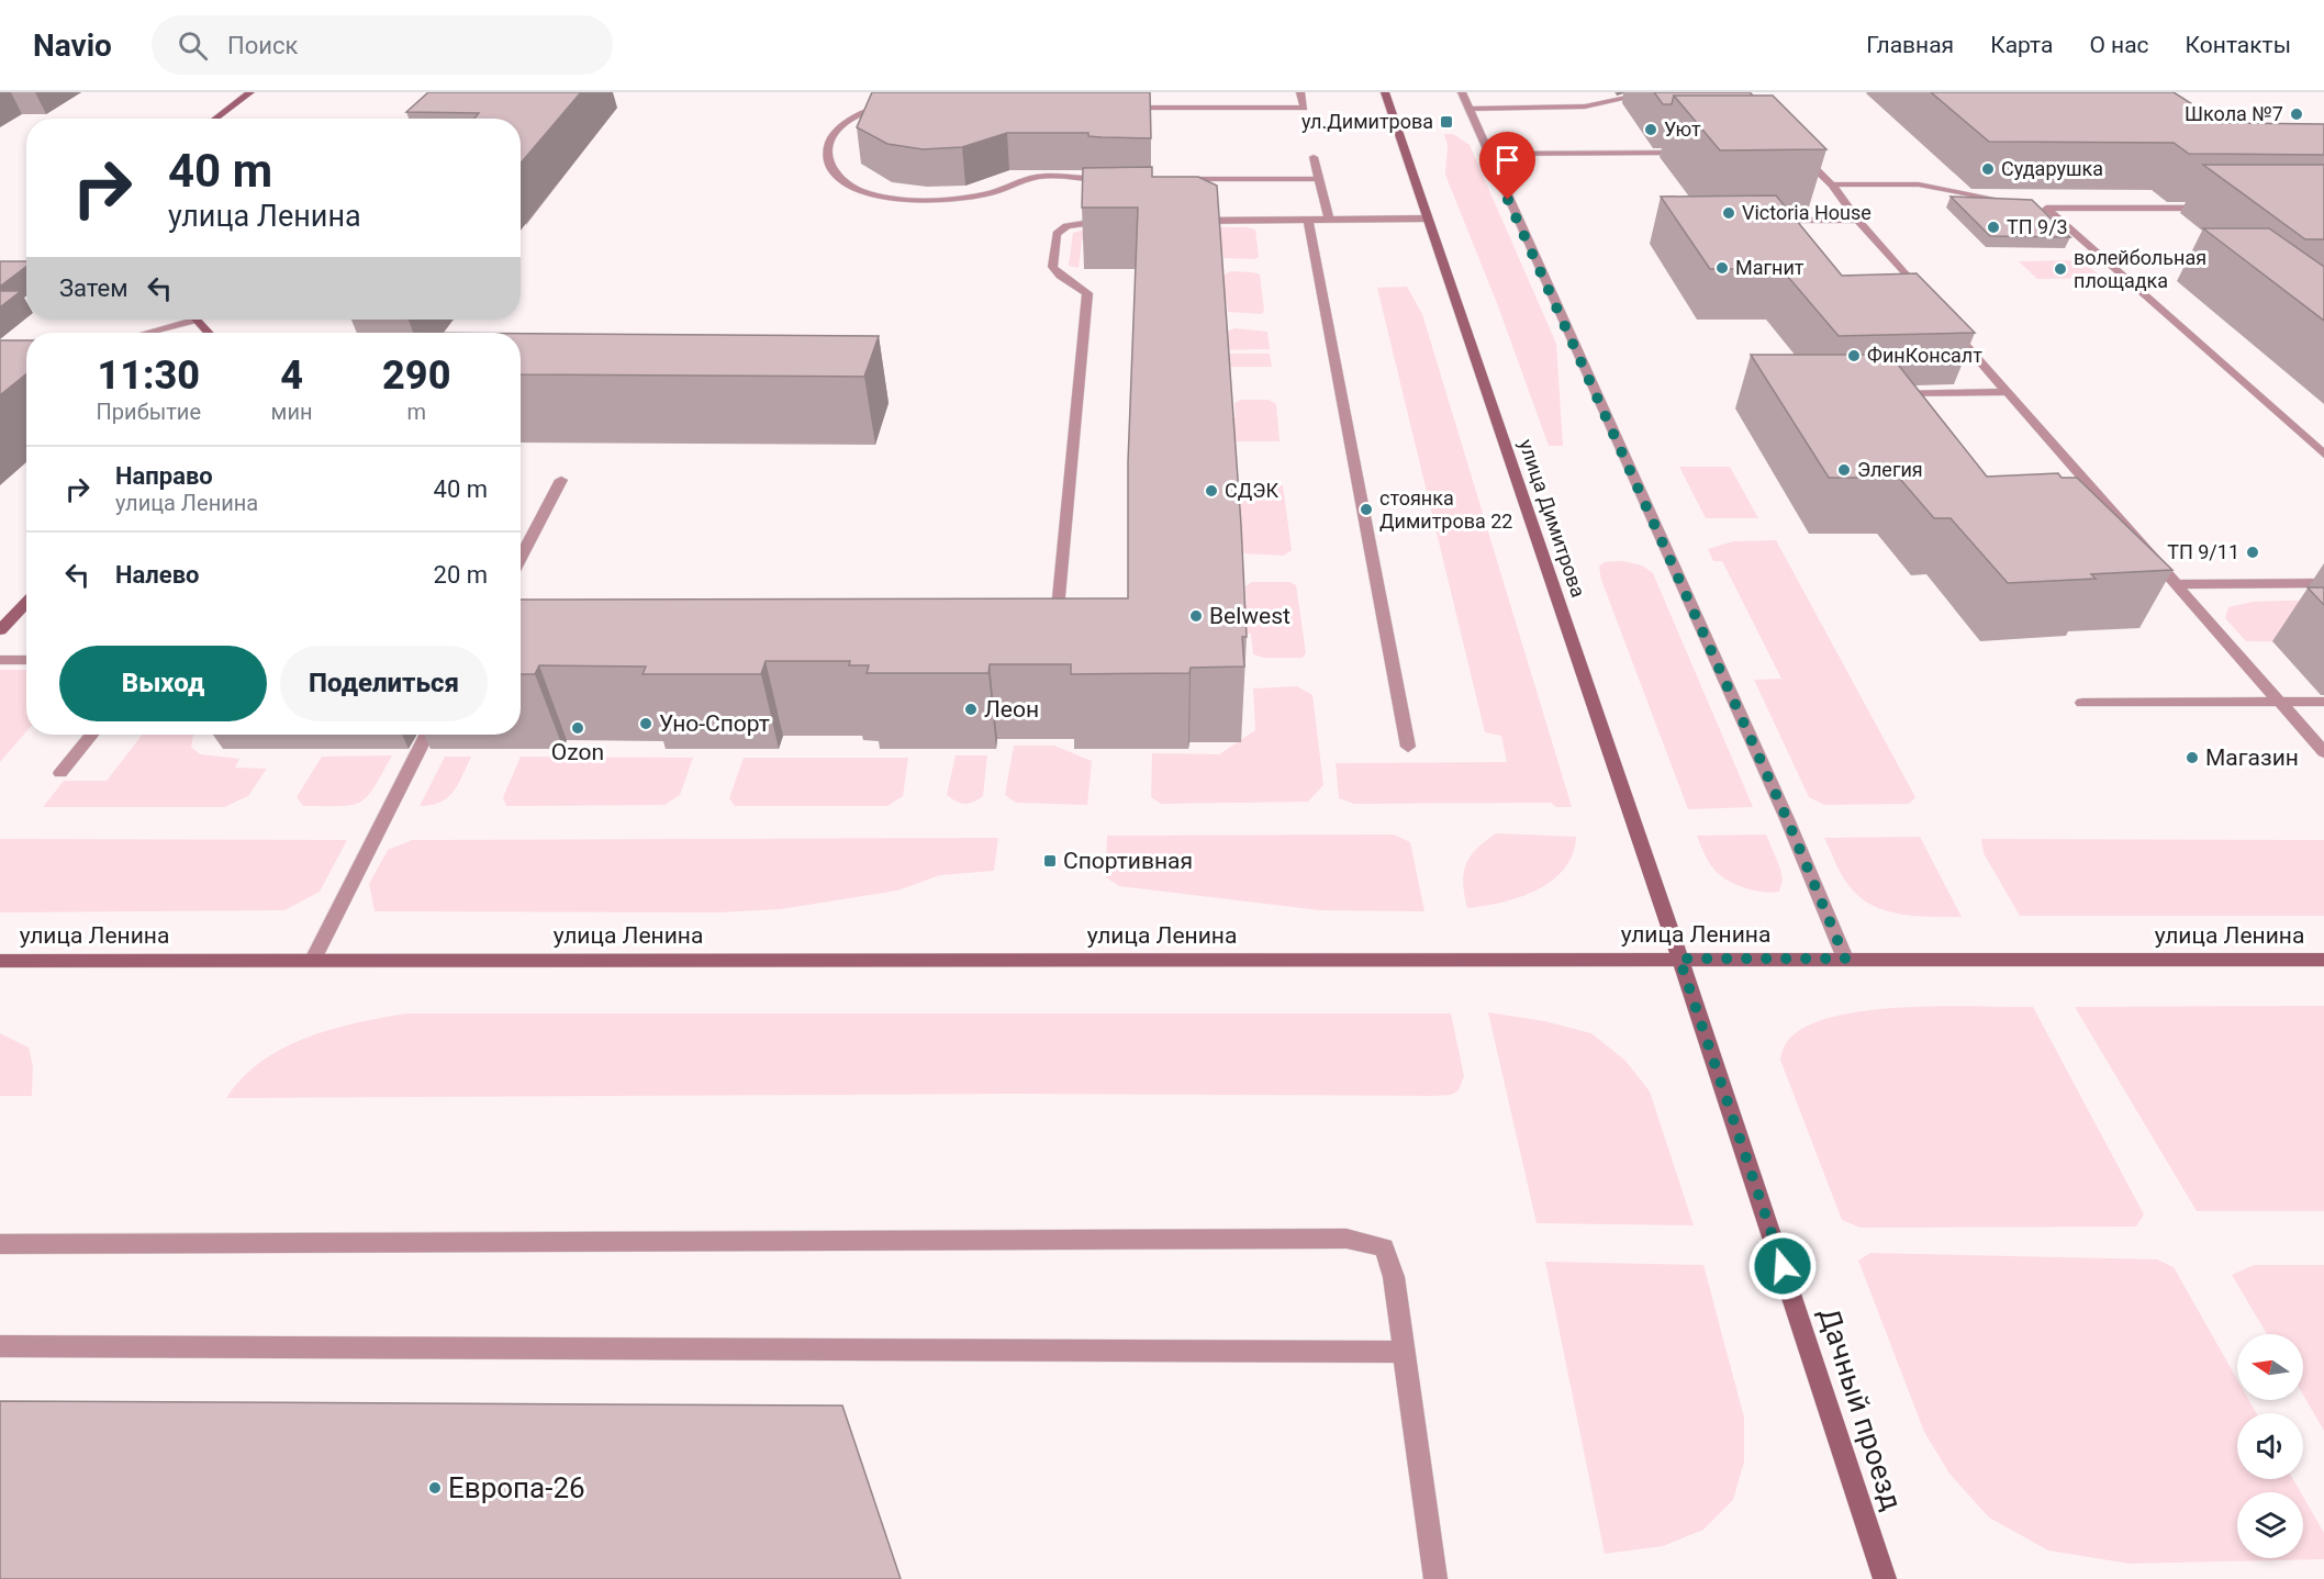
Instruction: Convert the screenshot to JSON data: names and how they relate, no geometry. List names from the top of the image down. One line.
{"streets":{"main road":["улица Димитрова","улица Ленина","Дачный проезд"]},"crossings":[["улица Димитрова","улица Ленина"],["улица Димитрова","Дачный проезд"],["улица Ленина","Дачный проезд"]],"places":{"other":["Школа №7","Уют","Сударушка","Victoria House","ТП 9/3","Магнит","волейбольная площадка","ФинКонсалт","Элегия","СДЭК","стоянка Димитрова 22","ТП 9/11","Belwest","Леон","Уно-Спорт","Ozon","Магазин","Европа-26"],"transit":["ул.Димитрова","Спортивная"]},"north":"left","page":{"header":"Navio","search":"Поиск","nav":["Главная","Карта","О нас","Контакты"],"turn":["40 m","улица Ленина"],"then":"Затем","eta":["11:30","Прибытие","4","мин","290","m"],"list":[{"name":"Направо","note":"улица Ленина","value":"40 m"},{"name":"Налево","value":"20 m"}],"buttons":["Выход","Поделиться"]}}
